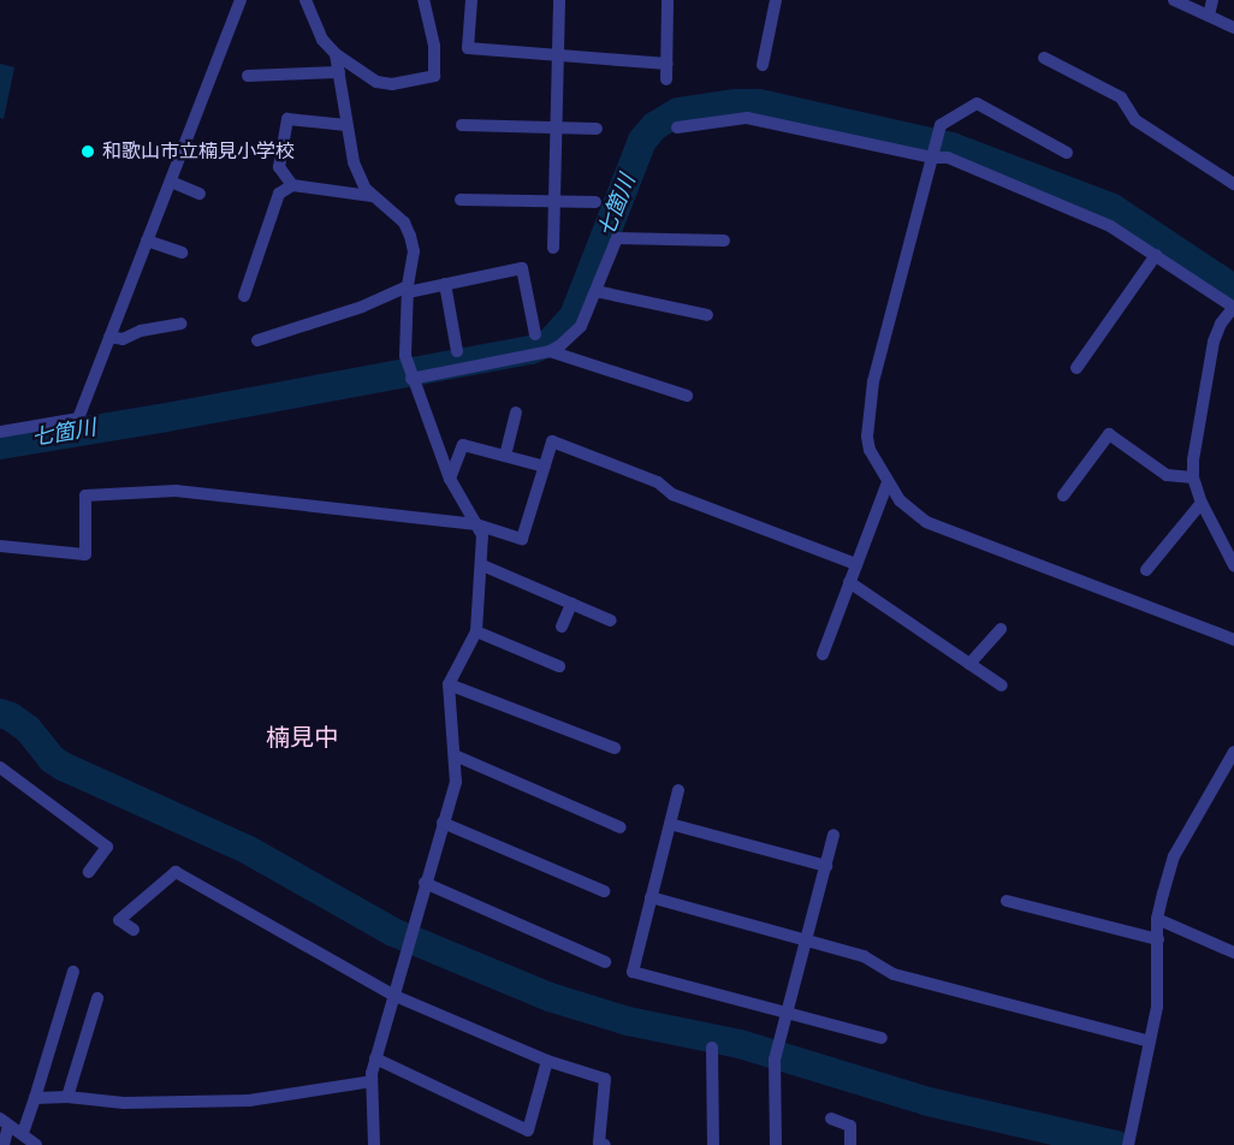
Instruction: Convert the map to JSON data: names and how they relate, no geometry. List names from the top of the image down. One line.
{"districts":["楠見中"],"water":["七箇川"],"places":["和歌山市立楠見小学校"]}
